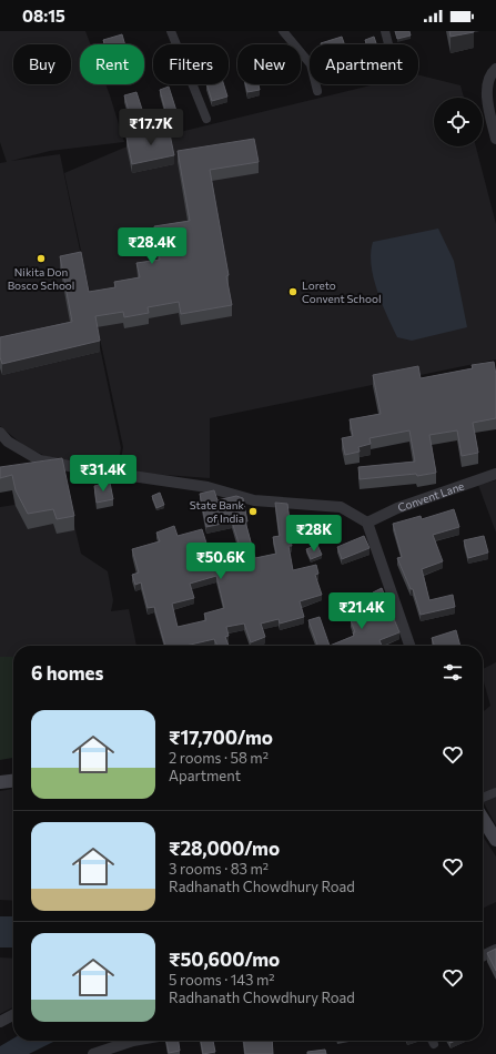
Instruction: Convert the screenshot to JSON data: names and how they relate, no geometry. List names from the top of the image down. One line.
{"streets":{"street":["Convent Lane"]},"places":["Nikita Don Bosco School","Loreto Convent School","State Bank of India"],"page":{"status":"08:15","chip":["Buy","Rent","Filters","New","Apartment"],"price":["₹17.7K","₹28.4K","₹31.4K","₹28K","₹50.6K","₹21.4K"],"heading":"6 homes","list":[{"name":"₹17,700/mo","note":"2 rooms · 58 m² · Apartment"},{"name":"₹28,000/mo","note":"3 rooms · 83 m² · Radhanath Chowdhury Road"},{"name":"₹50,600/mo","note":"5 rooms · 143 m² · Radhanath Chowdhury Road"}]}}
